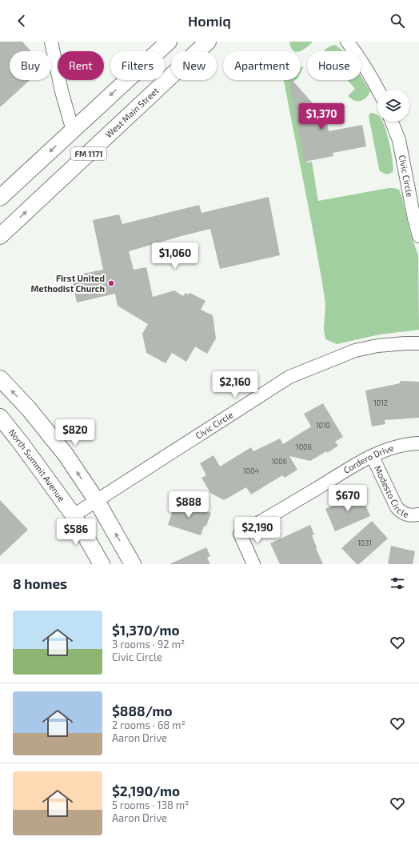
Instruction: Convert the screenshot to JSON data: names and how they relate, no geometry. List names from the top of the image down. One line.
{"streets":{"main road":["West Main Street","FM 1171","North Summit Avenue"],"street":["Civic Circle","Cordero Drive","Modesto Circle"]},"crossings":[["Civic Circle","North Summit Avenue"],["Cordero Drive","Modesto Circle"]],"places":["First United Methodist Church"],"house_numbers":["1012","1010","1008","1006","1004","1031"],"page":{"header":"Homiq","chip":["Buy","Rent","Filters","New","Apartment","House"],"price":["$1,370","$1,060","$2,160","$820","$670","$888","$2,190","$586"],"heading":"8 homes","list":[{"name":"$1,370/mo","note":"3 rooms · 92 m² · Civic Circle"},{"name":"$888/mo","note":"2 rooms · 68 m² · Aaron Drive"},{"name":"$2,190/mo","note":"5 rooms · 138 m² · Aaron Drive"}]}}
